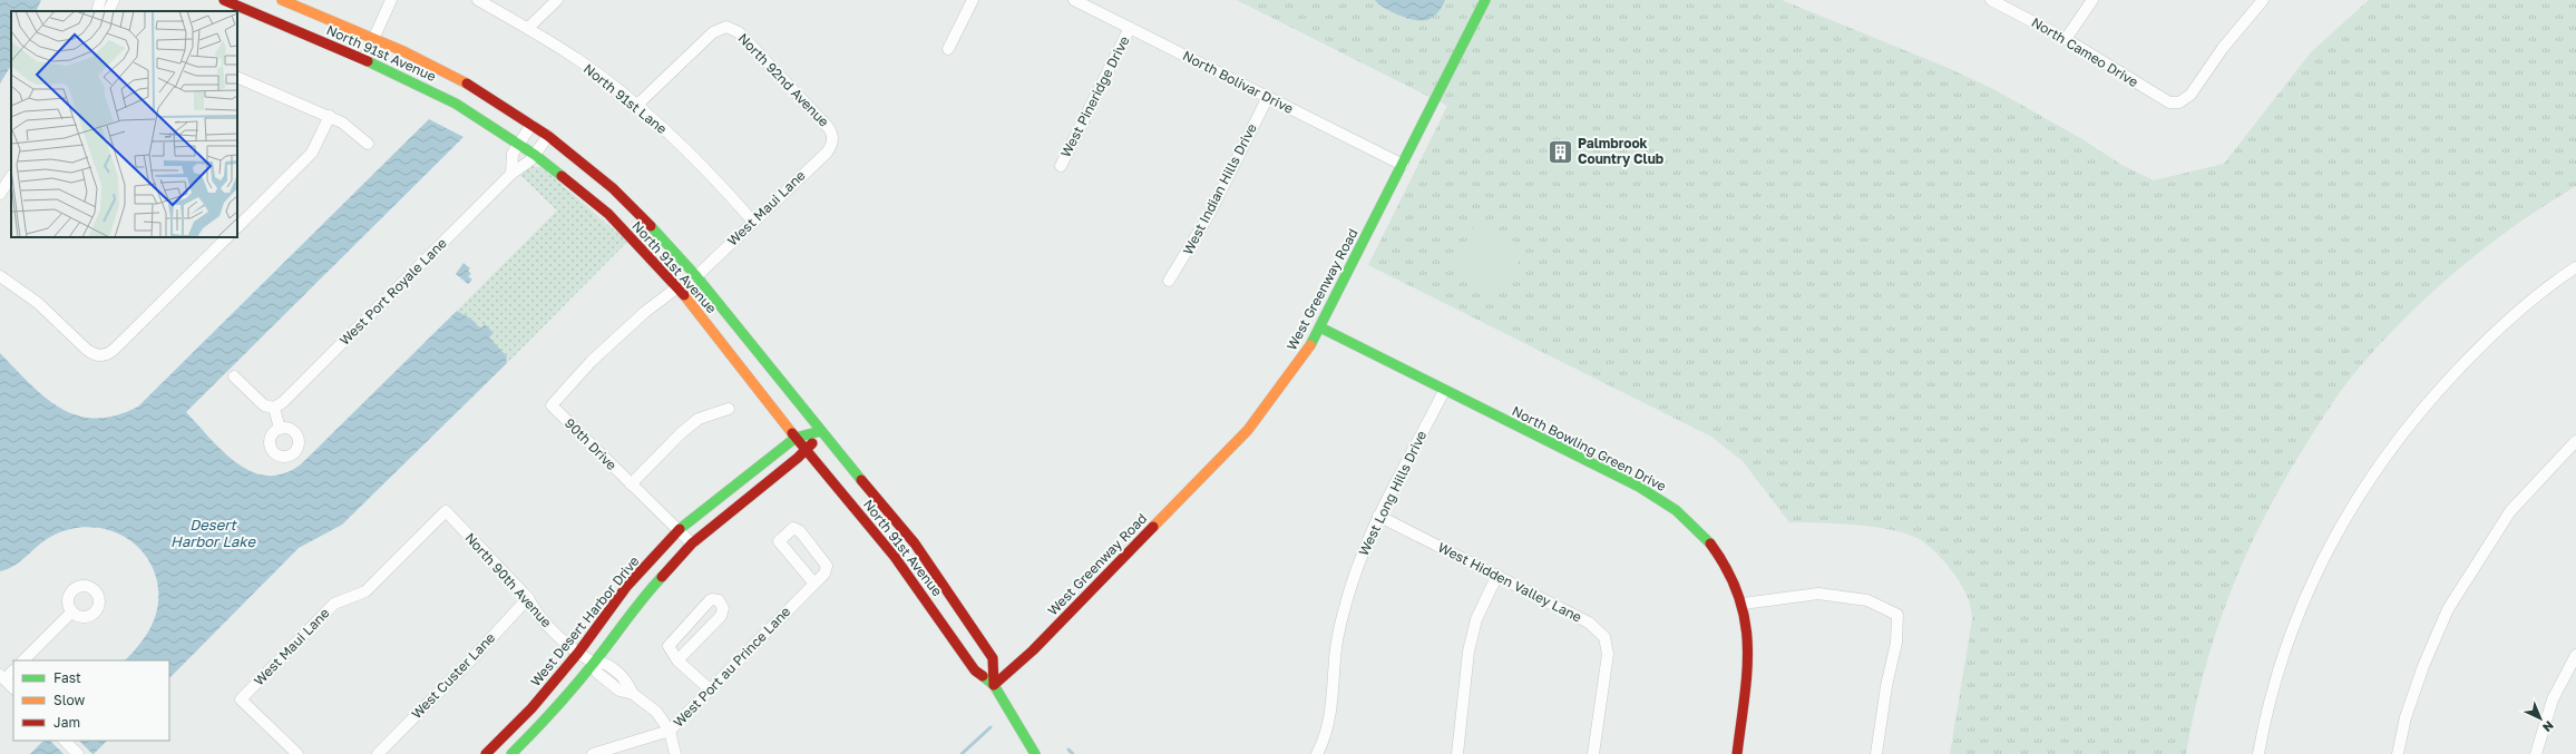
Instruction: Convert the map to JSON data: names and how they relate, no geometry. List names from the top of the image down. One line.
{"streets":{"street":["North Cameo Drive","North 91st Avenue","North 92nd Avenue","North Bolivar Drive","West Pineridge Drive","North 91st Lane","West Indian Hills Drive","West Maui Lane","West Greenway Road","West Port Royale Lane","90th Drive","North Bowling Green Drive","West Long Hills Drive","North 90th Avenue","West Hidden Valley Lane","West Desert Harbor Drive","West Port au Prince Lane","West Custer Lane"]},"crossings":[["North 91st Avenue","West Maui Lane"],["North 91st Avenue","West Greenway Road"],["North 91st Avenue","West Port Royale Lane"],["North 91st Avenue","90th Drive"],["North 91st Avenue","West Desert Harbor Drive"],["North 92nd Avenue","North 91st Lane"],["North 92nd Avenue","West Maui Lane"],["North Bolivar Drive","West Pineridge Drive"],["North Bolivar Drive","West Indian Hills Drive"],["North Bolivar Drive","West Greenway Road"],["North 91st Lane","West Maui Lane"],["West Maui Lane","North 90th Avenue"],["West Greenway Road","North Bowling Green Drive"],["90th Drive","West Desert Harbor Drive"],["North Bowling Green Drive","West Long Hills Drive"],["West Long Hills Drive","West Hidden Valley Lane"],["North 90th Avenue","West Desert Harbor Drive"],["North 90th Avenue","West Port au Prince Lane"],["North 90th Avenue","West Custer Lane"]],"water":["Desert Harbor Lake"],"places":{"building":["Palmbrook Country Club"]},"legend":["Fast","Slow","Jam"],"north":"bottom right"}
